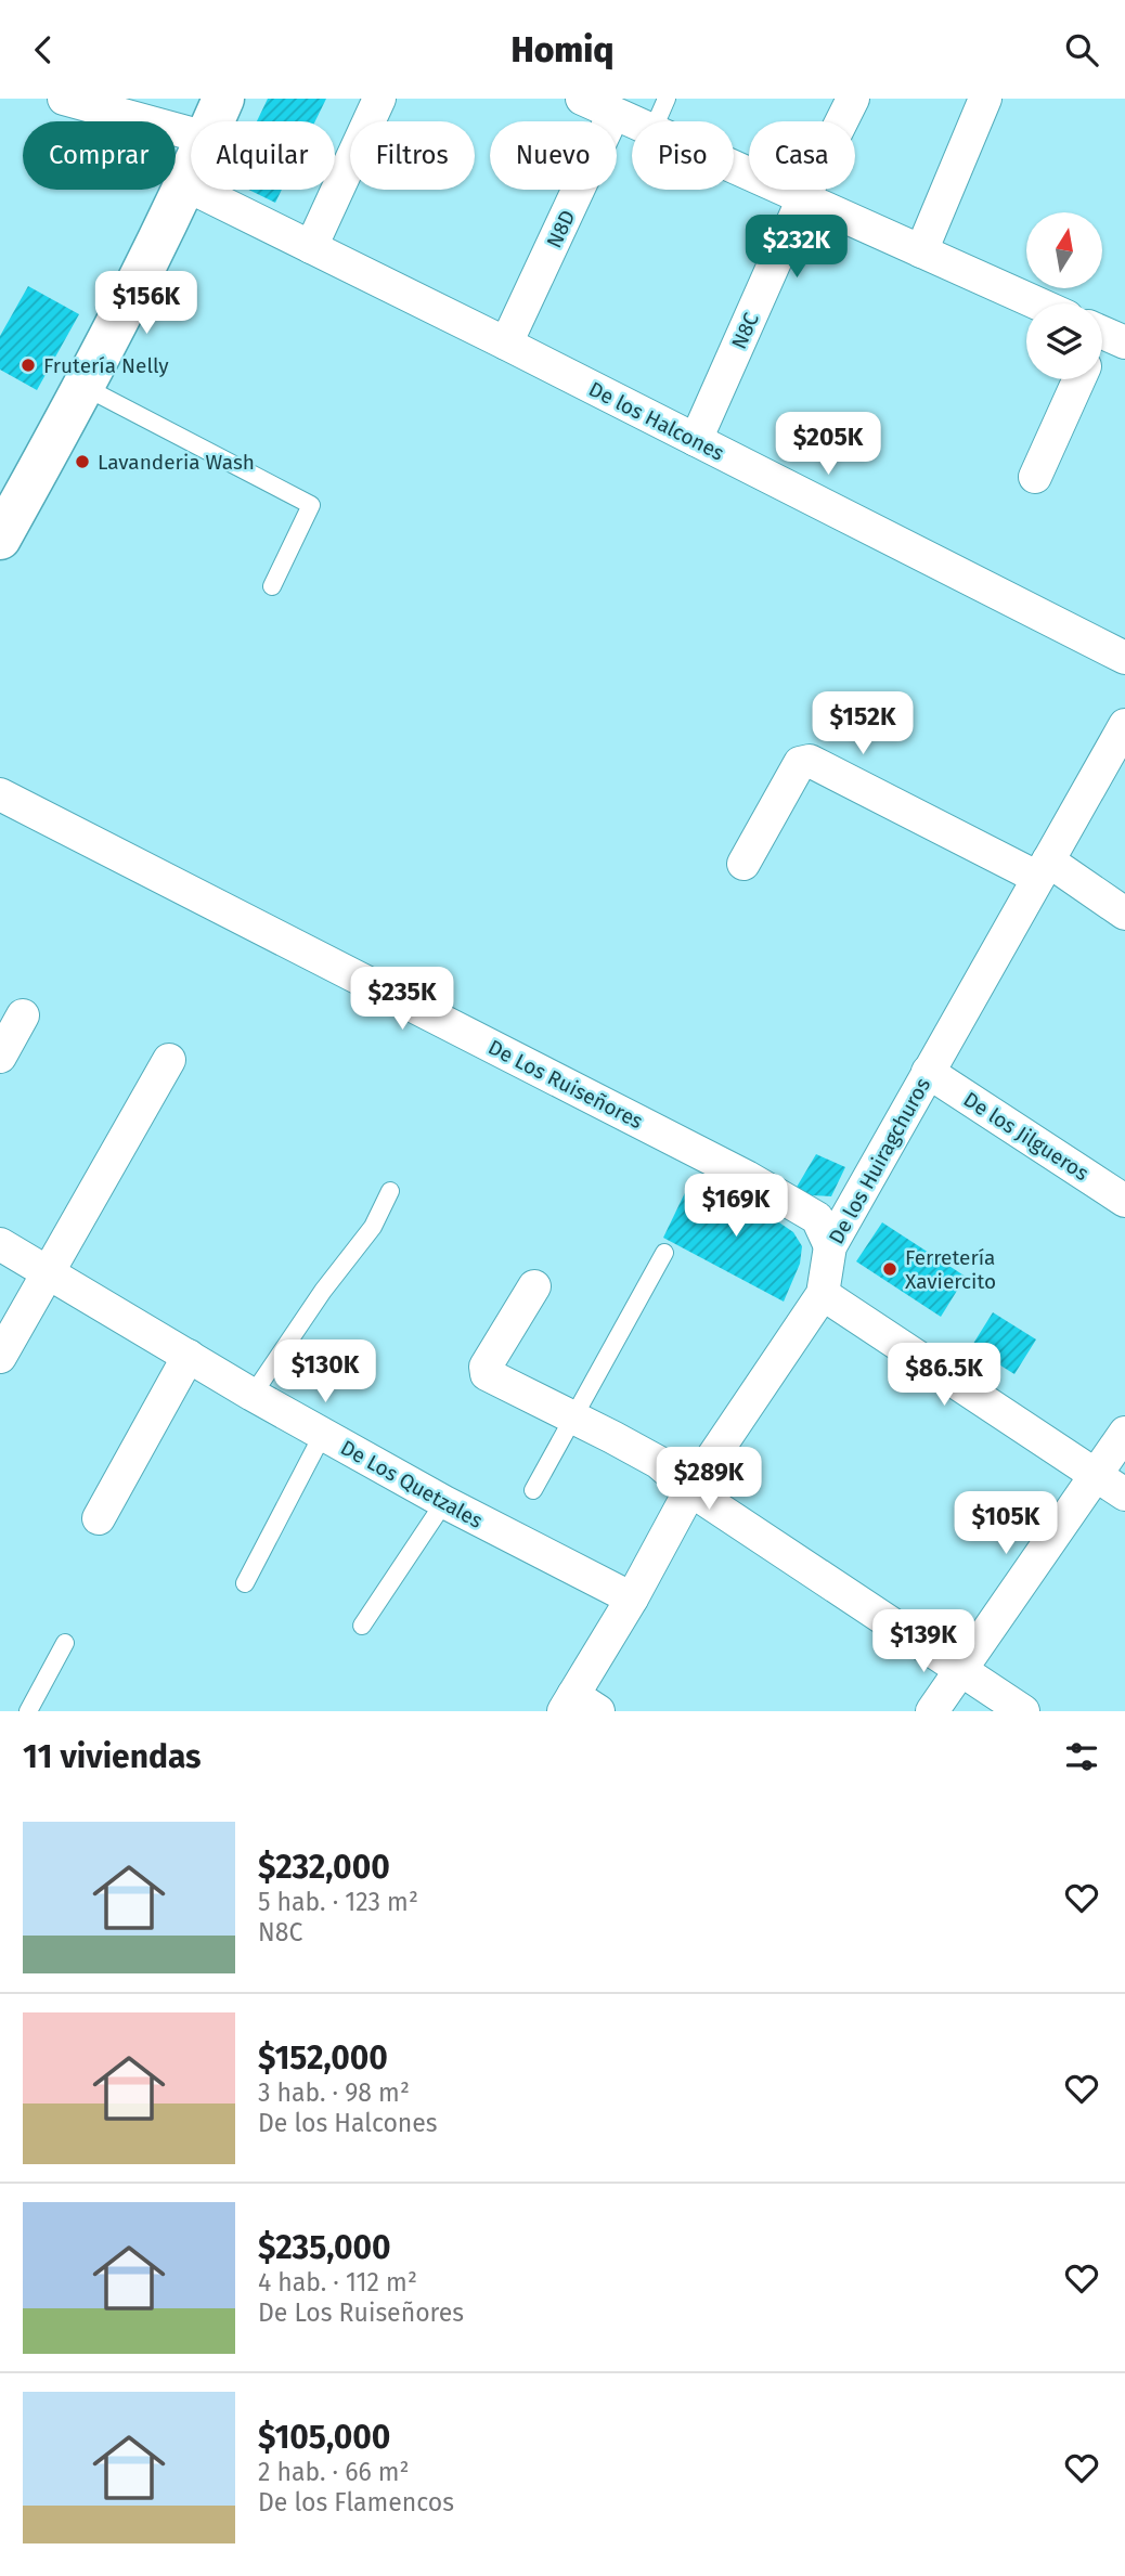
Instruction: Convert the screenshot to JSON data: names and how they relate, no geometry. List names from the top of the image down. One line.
{"streets":{"street":["N8D","N8C","De los Halcones","De Los Ruiseñores","De los Jilgueros","De los Huiragchuros","De Los Quetzales"]},"crossings":[["N8D","De los Halcones"],["N8C","De los Halcones"],["De Los Ruiseñores","De los Huiragchuros"],["De los Jilgueros","De los Huiragchuros"],["De los Huiragchuros","De Los Quetzales"]],"places":["Frutería Nelly","Lavanderia Wash","Ferretería Xaviercito"],"north":"top","page":{"header":"Homiq","chip":["Comprar","Alquilar","Filtros","Nuevo","Piso","Casa"],"price":["$232K","$156K","$205K","$152K","$235K","$169K","$130K","$86.5K","$289K","$105K","$139K"],"heading":"11 viviendas","list":[{"name":"$232,000","note":"5 hab. · 123 m² · N8C"},{"name":"$152,000","note":"3 hab. · 98 m² · De los Halcones"},{"name":"$235,000","note":"4 hab. · 112 m² · De Los Ruiseñores"},{"name":"$105,000","note":"2 hab. · 66 m² · De los Flamencos"}]}}
